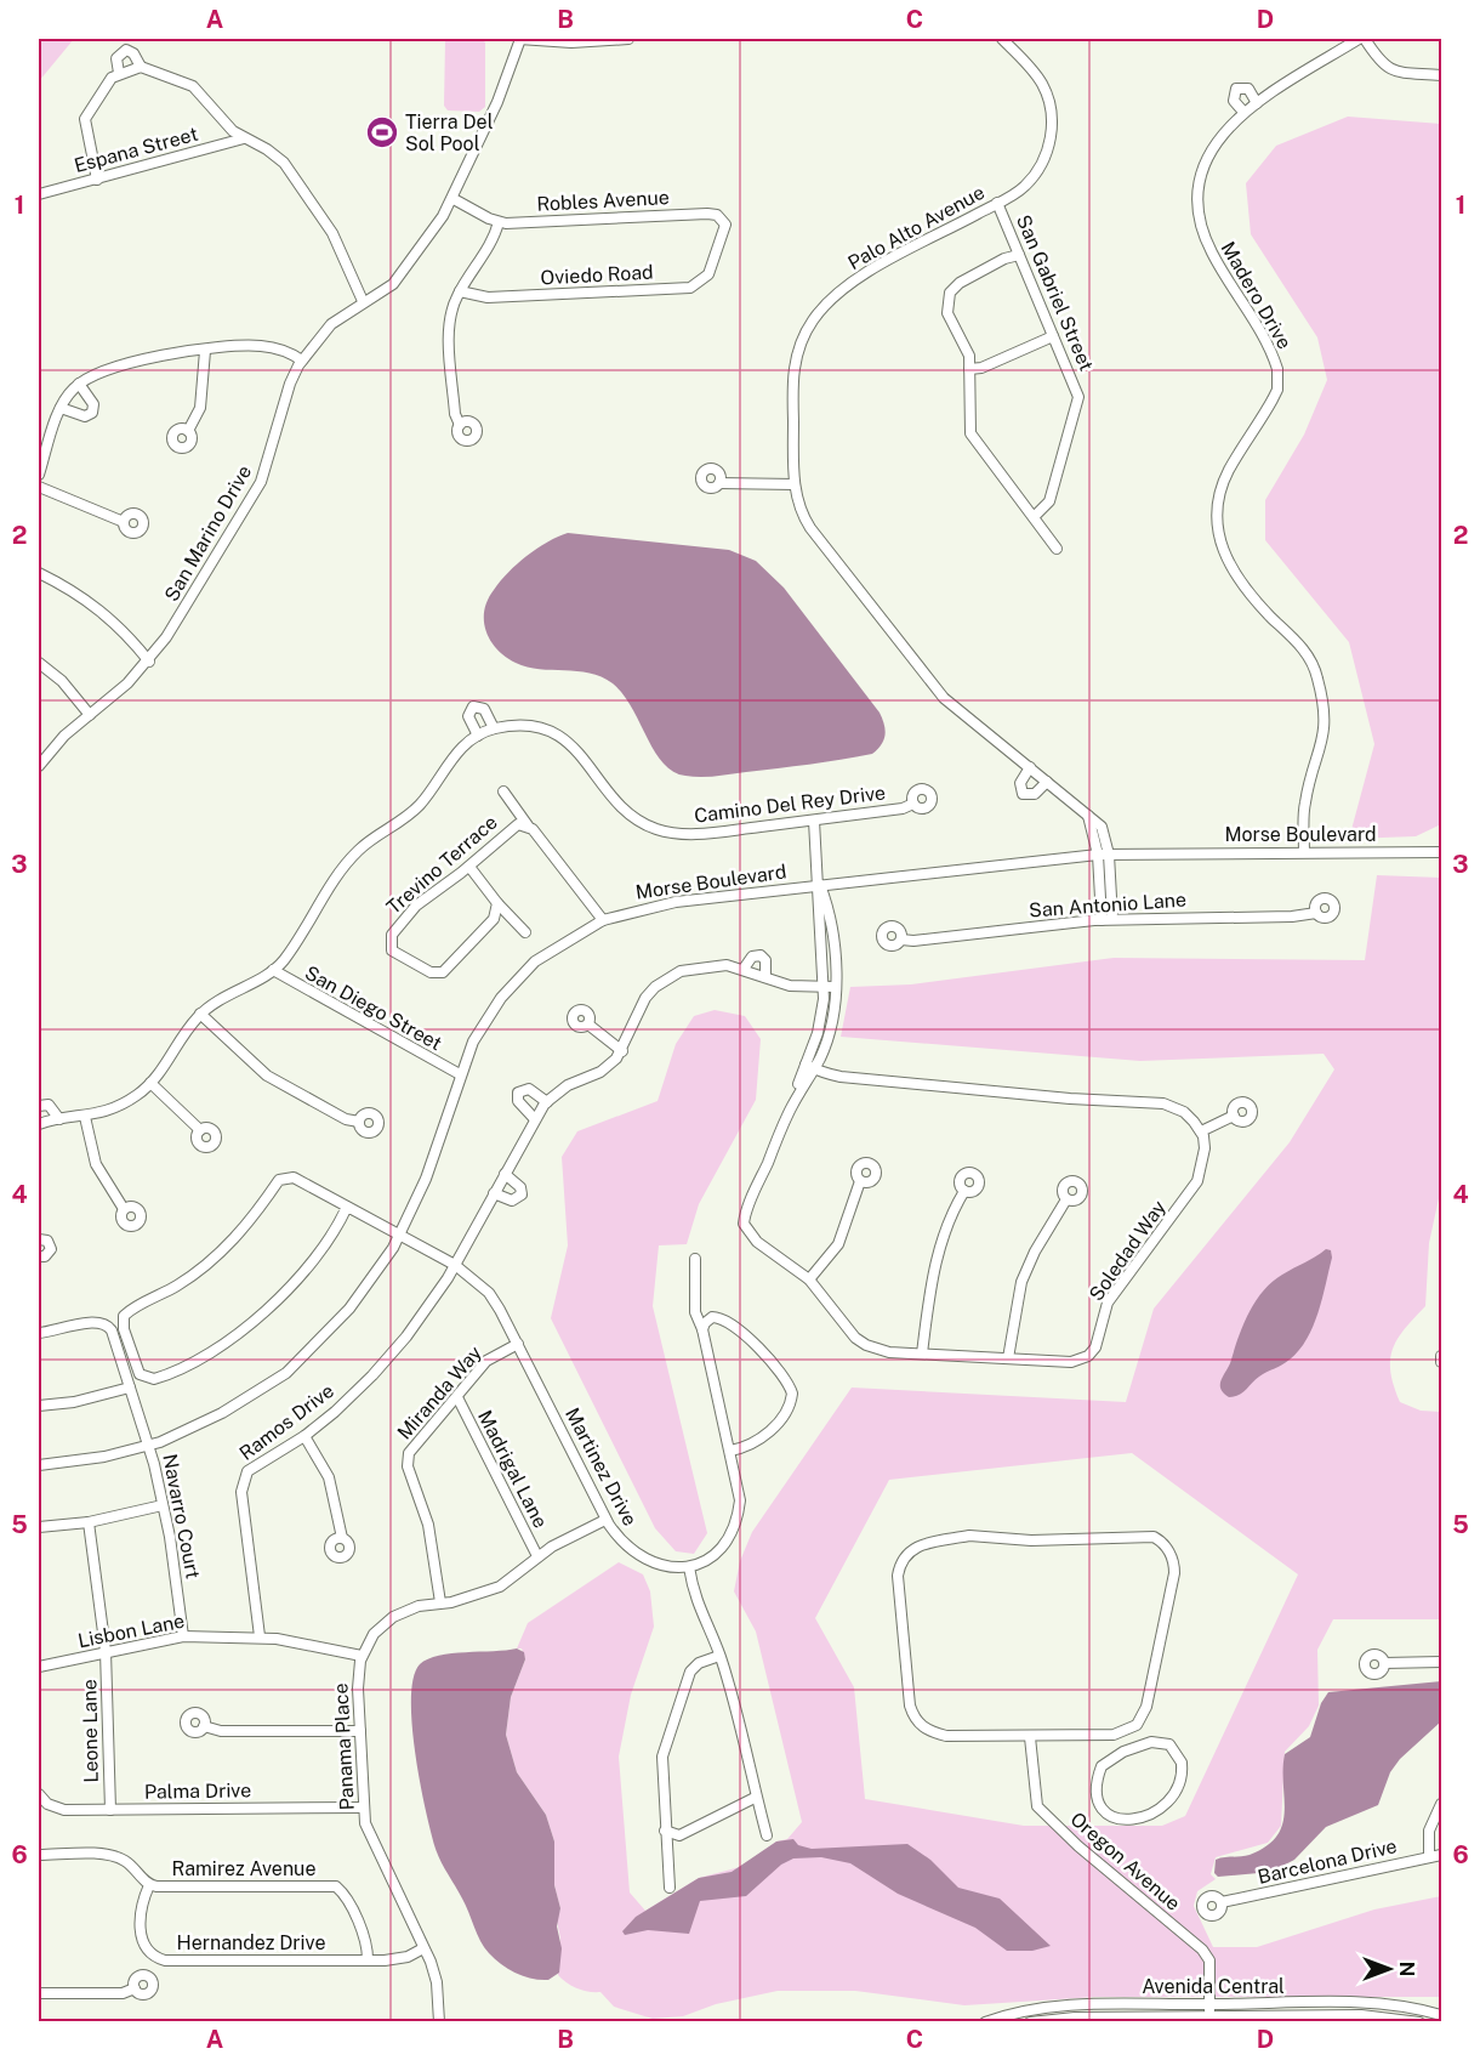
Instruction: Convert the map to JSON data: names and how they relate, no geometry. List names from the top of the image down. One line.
{"streets":{"street":["Espana Street","Robles Avenue","Palo Alto Avenue","Oviedo Road","San Gabriel Street","Madero Drive","San Marino Drive","Camino Del Rey Drive","Morse Boulevard","Trevino Terrace","San Antonio Lane","San Diego Street","Soledad Way","Miranda Way","Ramos Drive","Martinez Drive","Madrigal Lane","Navarro Court","Lisbon Lane","Leone Lane","Panama Place","Palma Drive","Oregon Avenue","Barcelona Drive","Ramirez Avenue","Hernandez Drive","Avenida Central"]},"crossings":[["Robles Avenue","Oviedo Road"],["Robles Avenue","San Marino Drive"],["Palo Alto Avenue","San Gabriel Street"],["Palo Alto Avenue","Morse Boulevard"],["Palo Alto Avenue","San Antonio Lane"],["Madero Drive","Morse Boulevard"],["Camino Del Rey Drive","San Diego Street"],["Camino Del Rey Drive","Soledad Way"],["Morse Boulevard","San Diego Street"],["Morse Boulevard","Soledad Way"],["Morse Boulevard","Martinez Drive"],["Morse Boulevard","Navarro Court"],["Soledad Way","Ramos Drive"],["Miranda Way","Martinez Drive"],["Miranda Way","Madrigal Lane"],["Miranda Way","Panama Place"],["Ramos Drive","Martinez Drive"],["Ramos Drive","Lisbon Lane"],["Martinez Drive","Panama Place"],["Madrigal Lane","Panama Place"],["Navarro Court","Lisbon Lane"],["Lisbon Lane","Leone Lane"],["Lisbon Lane","Panama Place"],["Leone Lane","Palma Drive"],["Panama Place","Palma Drive"],["Panama Place","Hernandez Drive"],["Oregon Avenue","Avenida Central"],["Ramirez Avenue","Hernandez Drive"]],"places":{"sports":["Tierra Del Sol Pool"]},"north":"right","grid":{"columns":["A","B","C","D"],"rows":["1","2","3","4","5","6"]}}
